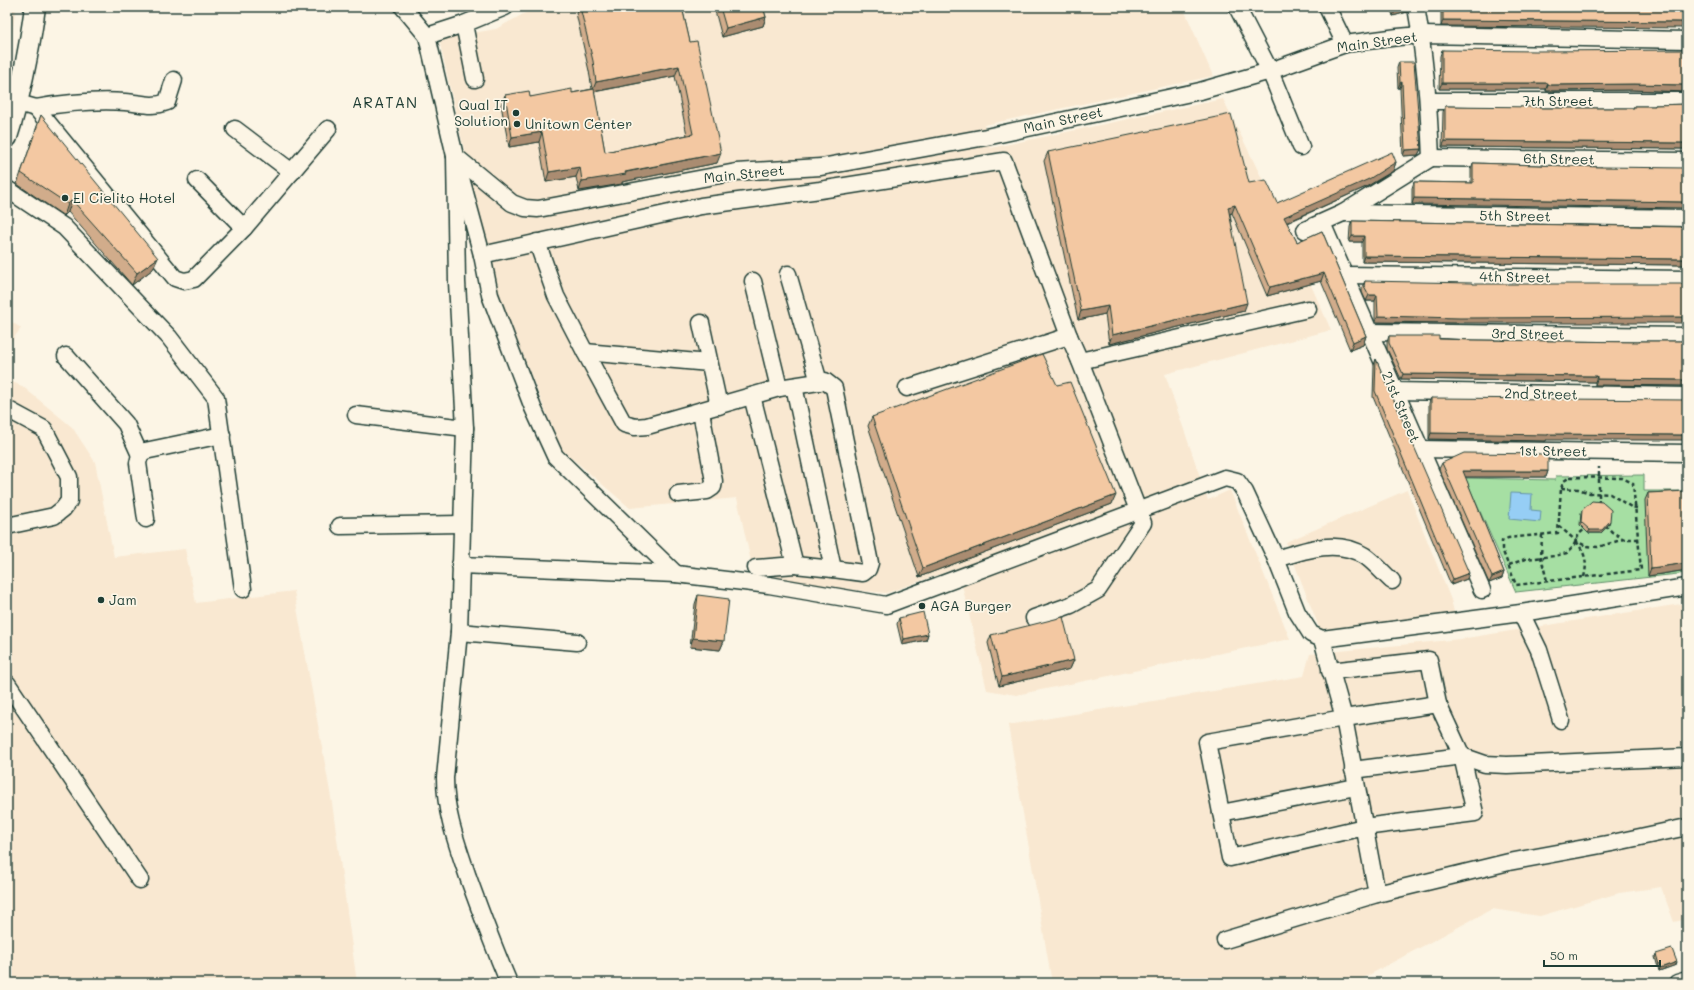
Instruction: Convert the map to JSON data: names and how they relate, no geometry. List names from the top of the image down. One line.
{"streets":{"street":["Main Street","7th Street","6th Street","5th Street","4th Street","3rd Street","2nd Street","21st Street","1st Street"]},"crossings":[["4th Street","21st Street"],["3rd Street","21st Street"],["2nd Street","21st Street"],["21st Street","1st Street"]],"districts":["ARATAN"],"places":["Qual IT Solution","Unitown Center","El Cielito Hotel","Jam","AGA Burger"],"scale_bar":"50 m"}
